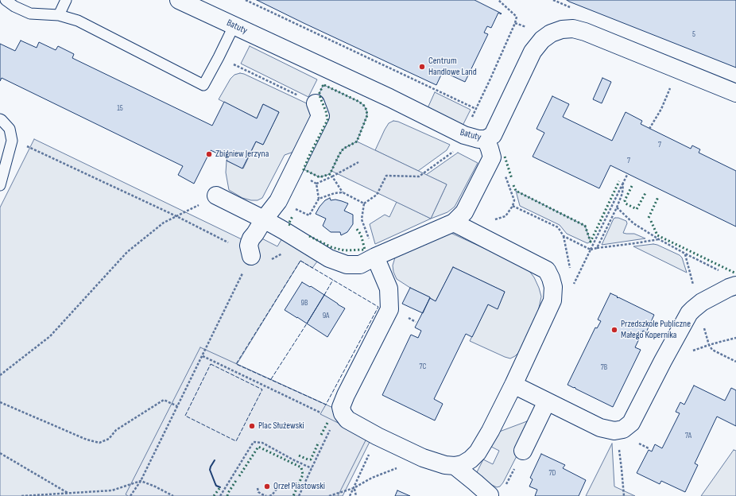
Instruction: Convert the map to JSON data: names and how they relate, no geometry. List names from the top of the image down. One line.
{"streets":{"street":["Batuty"]},"places":["Centrum Handlowe Land","Zbigniew Jerzyna","Przedszkole Publiczne Małego Kopernika","Plac Służewski","Orzeł Piastowski"],"house_numbers":["5","15","7","7","9B","9A","7C","7B","7A","7D"]}
